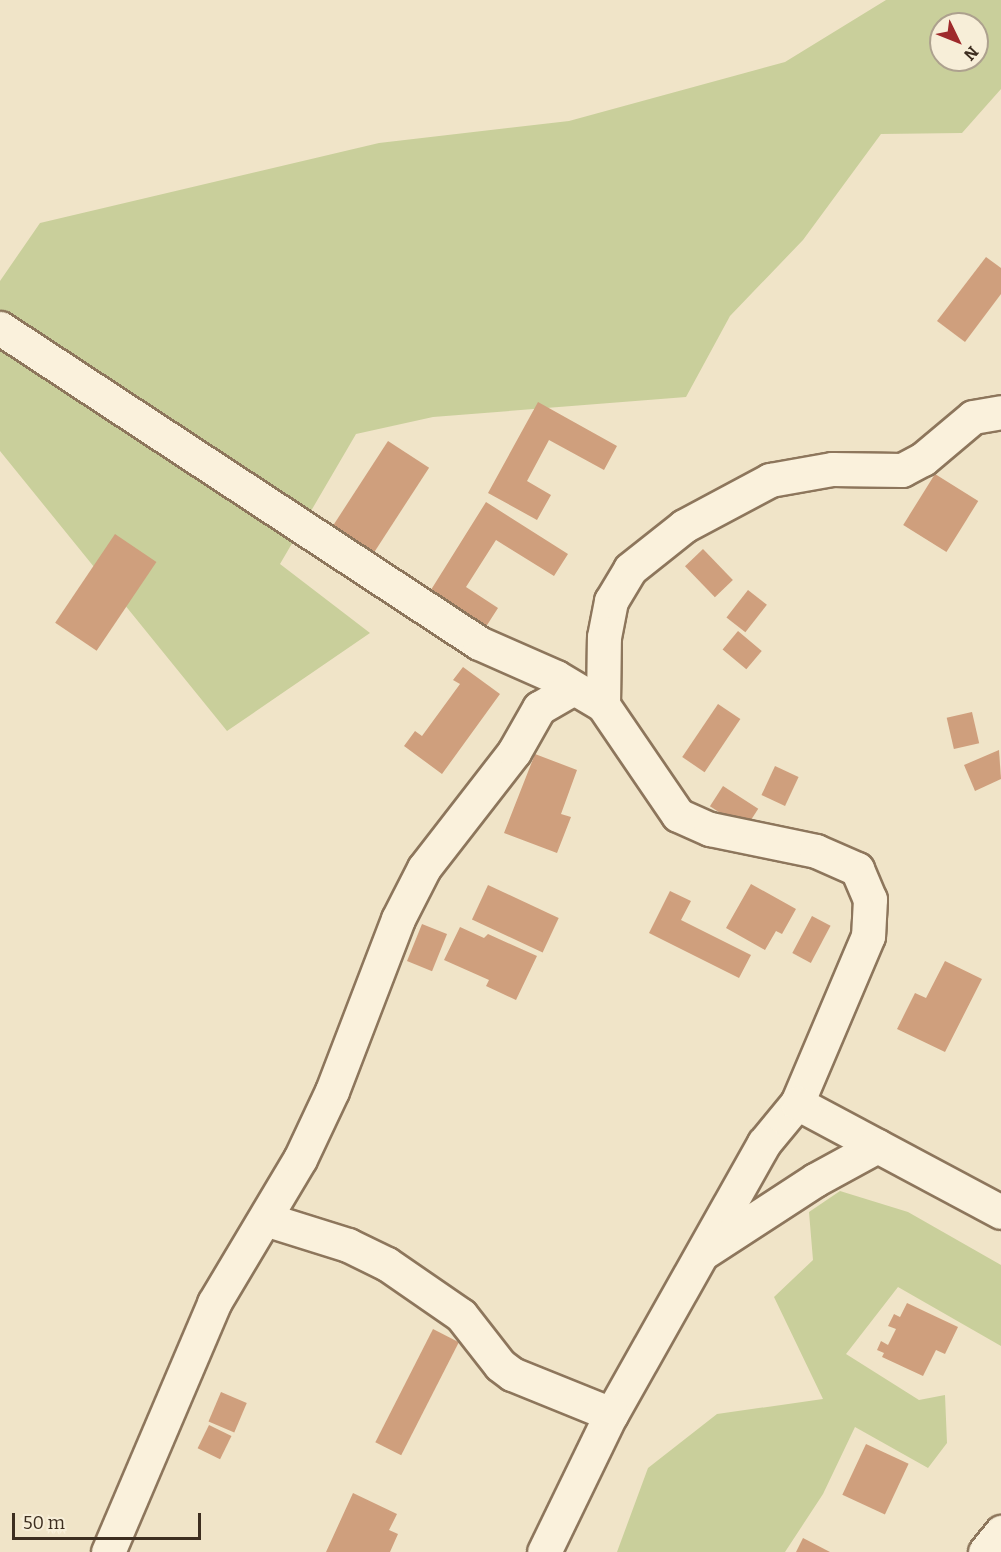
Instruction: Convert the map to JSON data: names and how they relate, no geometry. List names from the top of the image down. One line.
{"scale_bar":"50 m","north":"bottom right"}
